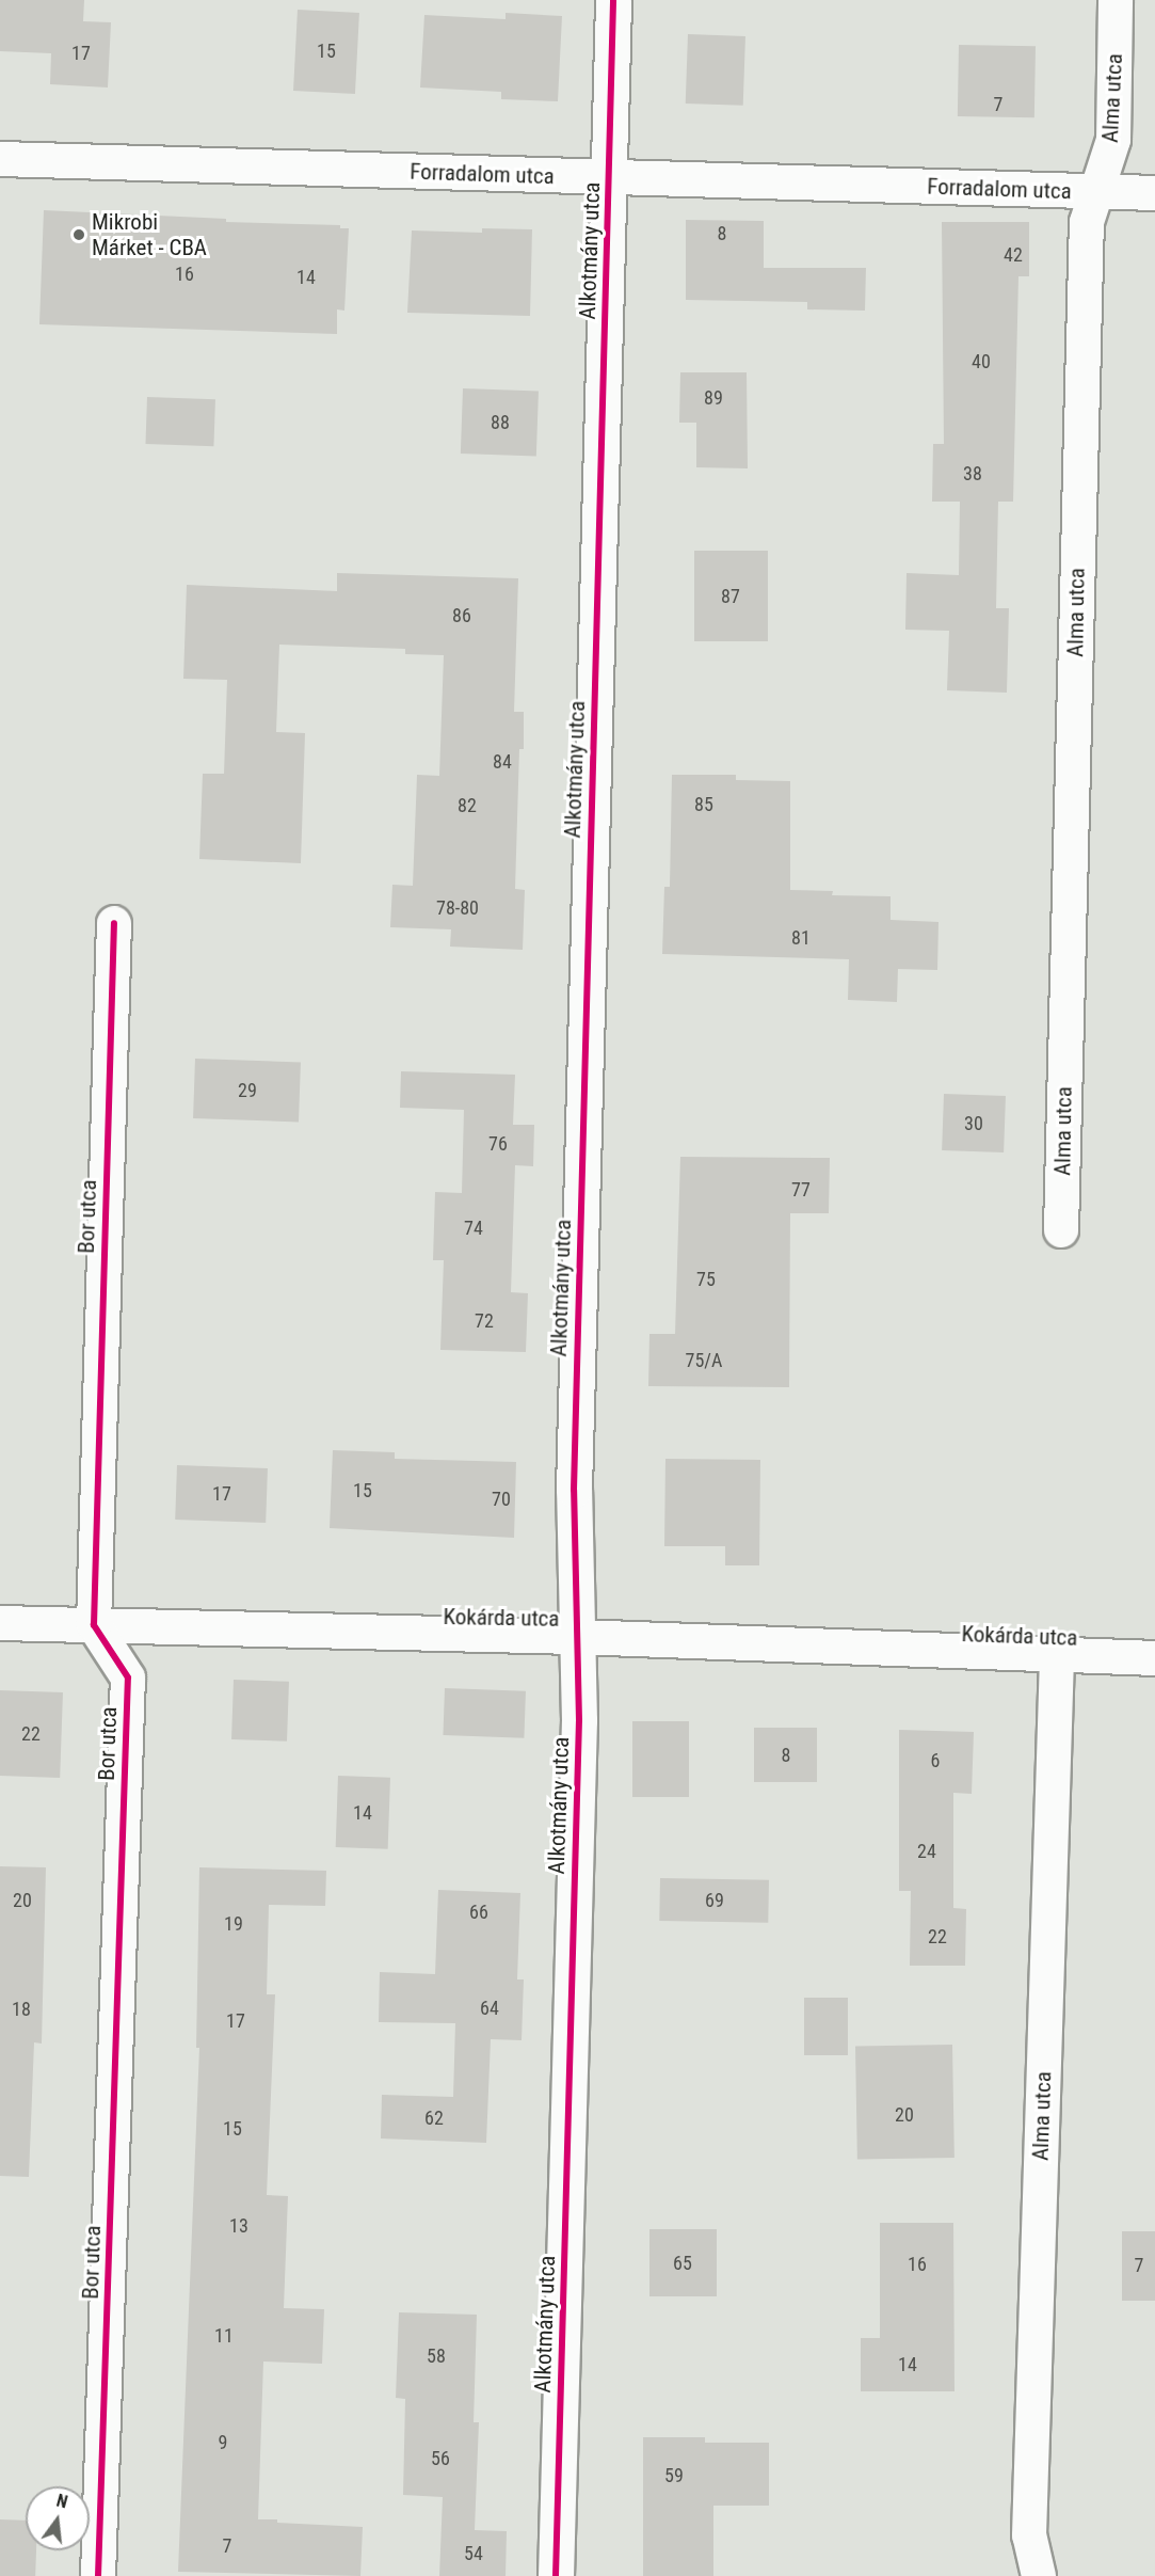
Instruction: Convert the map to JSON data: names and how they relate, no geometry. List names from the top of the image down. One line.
{"streets":{"street":["Alma utca","Forradalom utca","Alkotmány utca","Bor utca","Kokárda utca"]},"crossings":[["Alma utca","Forradalom utca"],["Alma utca","Kokárda utca"],["Forradalom utca","Alkotmány utca"],["Alkotmány utca","Kokárda utca"],["Bor utca","Kokárda utca"]],"places":["Mikrobi Márket - CBA"],"house_numbers":["15","17","7","8","42","16","14","40","89","88","38","87","86","84","85","82","78-80","81","29","30","76","77","74","75","72","75/A","15","17","70","22","8","6","14","24","20","69","66","19","22","64","18","17","20","62","15","13","65","16","7","11","58","14","9","56","59","7","54"],"north":"top"}
